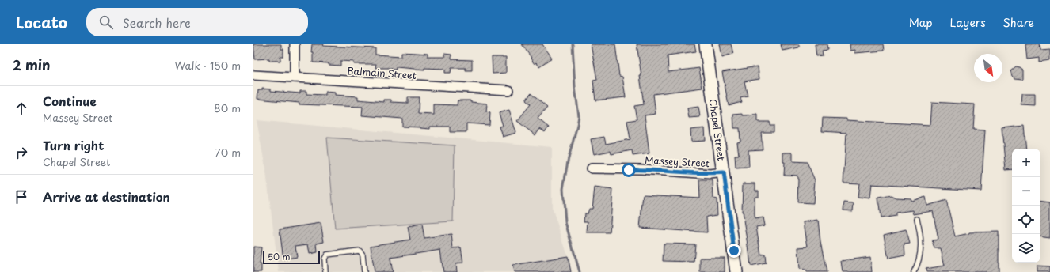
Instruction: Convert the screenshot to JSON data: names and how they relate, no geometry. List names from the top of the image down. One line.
{"streets":{"street":["Balmain Street","Chapel Street","Massey Street"]},"crossings":[["Chapel Street","Massey Street"]],"scale_bar":"50 m","north":"bottom right","page":{"header":"Locato","search":"Search here","nav":["Map","Layers","Share"],"heading":["2 min","Walk · 150 m"],"list":[["Continue","Massey Street","80 m"],["Turn right","Chapel Street","70 m"],"Arrive at destination"],"map_buttons":["+","−"],"scale":"50 m"}}
